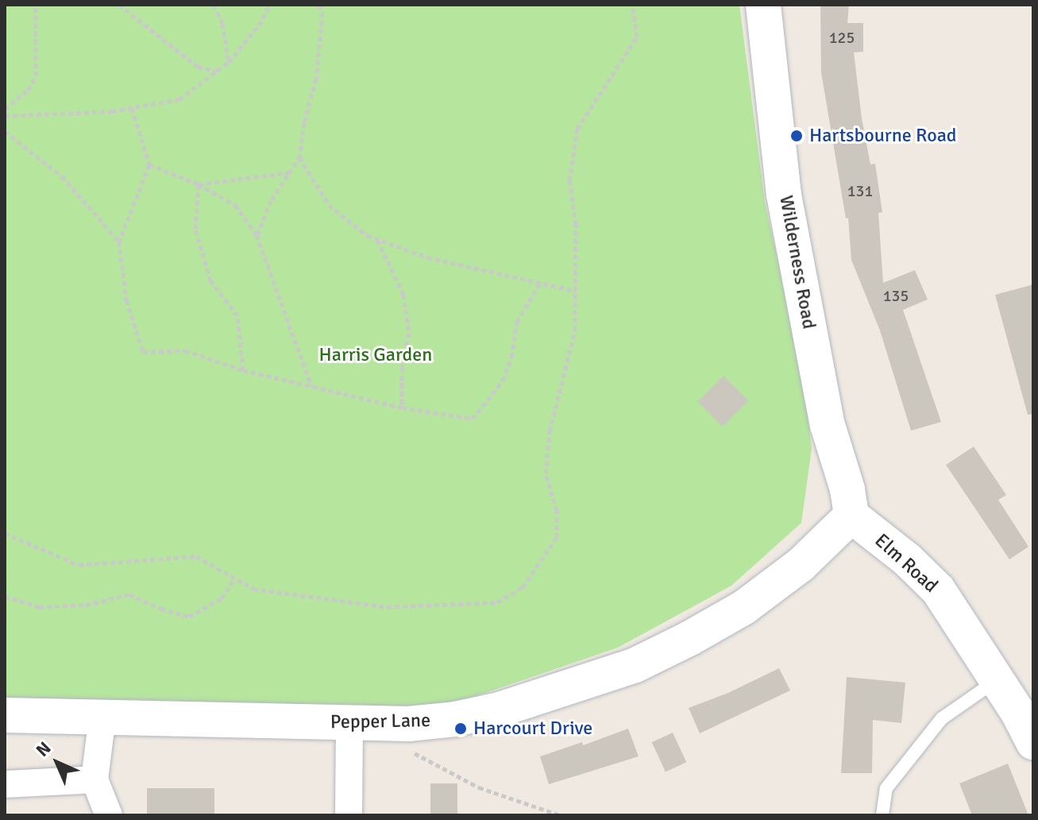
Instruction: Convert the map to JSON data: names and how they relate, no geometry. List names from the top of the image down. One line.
{"streets":{"street":["Wilderness Road","Elm Road","Pepper Lane"]},"crossings":[["Wilderness Road","Elm Road"],["Wilderness Road","Pepper Lane"],["Elm Road","Pepper Lane"]],"parks":["Harris Garden"],"places":["Hartsbourne Road","Harcourt Drive"],"house_numbers":["125","131","135"],"north":"top left"}
